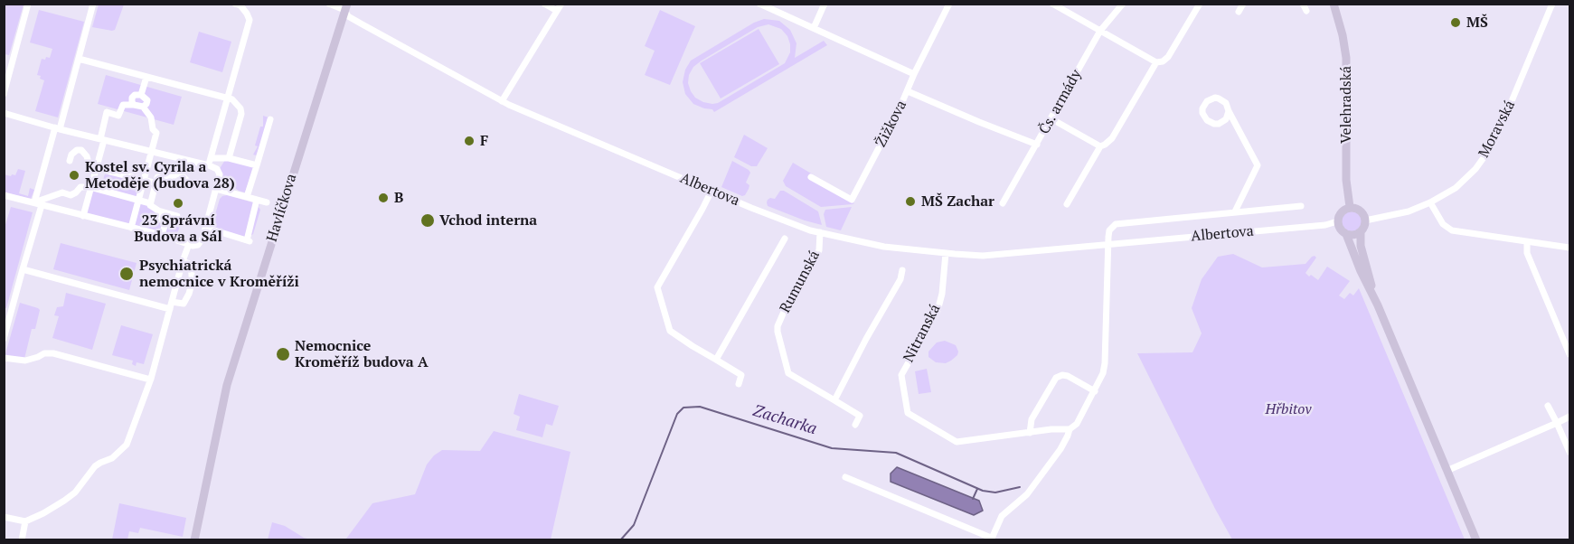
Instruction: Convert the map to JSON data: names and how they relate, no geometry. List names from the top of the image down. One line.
{"streets":{"main road":["Velehradská","Havlíčkova"],"street":["Čs. armády","Žižkova","Moravská","Albertova","Rumunská","Nitranská"]},"crossings":[["Velehradská","Moravská"],["Velehradská","Albertova"],["Moravská","Albertova"],["Albertova","Havlíčkova"],["Albertova","Rumunská"],["Albertova","Nitranská"]],"water":["Zacharka"],"parks":["Hřbitov"],"places":["MŠ","F","Kostel sv. Cyrila a Metoděje (budova 28)","B","MŠ Zachar","23 Správní Budova a Sál","Vchod interna","Psychiatrická nemocnice v Kroměříži","Nemocnice Kroměříž budova A"]}
